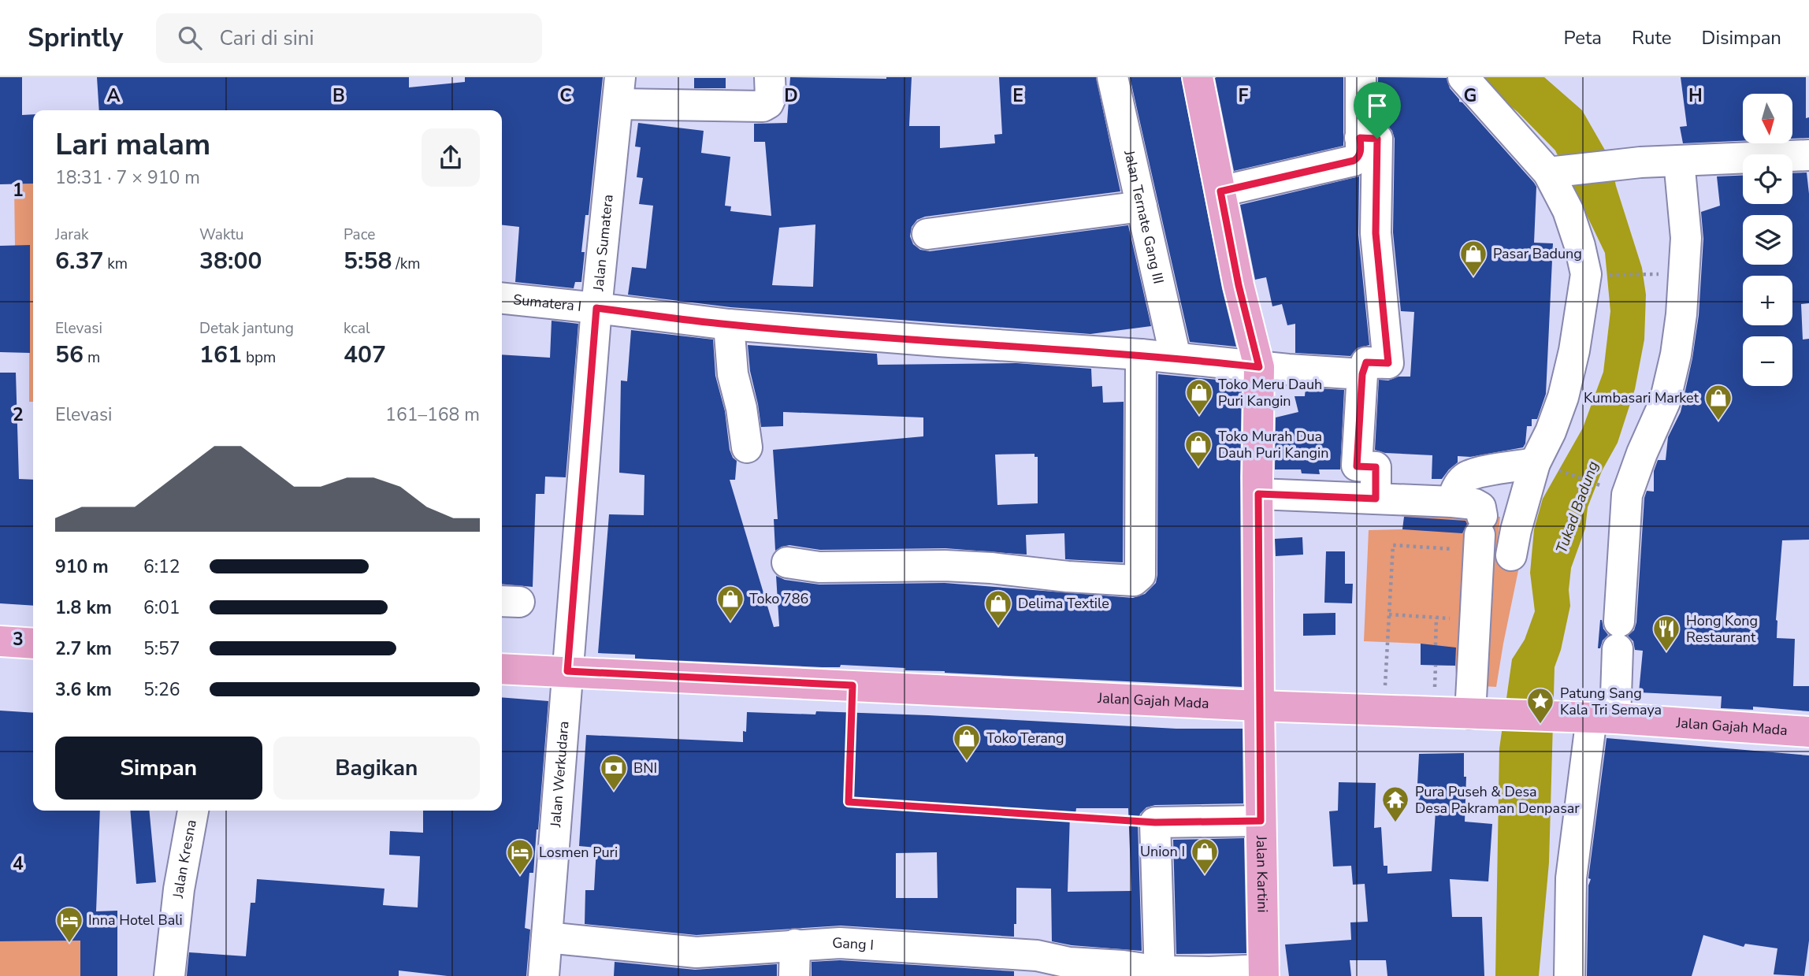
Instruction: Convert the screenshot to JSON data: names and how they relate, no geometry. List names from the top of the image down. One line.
{"streets":{"main road":["Jalan Gajah Mada","Jalan Kartini"],"street":["Jalan Ternate Gang III","Jalan Sumatera","Sumatera I","Jalan Werkudara","Jalan Kresna","Gang I"]},"crossings":[["Jalan Ternate Gang III","Sumatera I"],["Jalan Sumatera","Sumatera I"],["Jalan Sumatera","Jalan Gajah Mada"],["Jalan Sumatera","Jalan Werkudara"],["Sumatera I","Jalan Kartini"],["Jalan Gajah Mada","Jalan Werkudara"],["Jalan Gajah Mada","Jalan Kartini"],["Jalan Werkudara","Gang I"],["Jalan Kartini","Gang I"]],"water":["Tukad Badung"],"places":{"shop":["Pasar Badung","Toko Meru Dauh Puri Kangin","Kumbasari Market","Toko Murah Dua Dauh Puri Kangin","Toko 786","Delima Textile","Toko Terang","Union I"],"restaurant":["Hong Kong Restaurant"],"place":["Patung Sang Kala Tri Semaya"],"bank":["BNI"],"temple":["Pura Puseh & Desa Desa Pakraman Denpasar"],"hotel":["Losmen Puri","Inna Hotel Bali"]},"north":"bottom","page":{"header":"Sprintly","search":"Cari di sini","nav":["Peta","Rute","Disimpan"],"map_buttons":["+","−"],"heading":["Lari malam","18:31 · 7 × 910 m"],"stats":[["Jarak","6.37 km"],["Waktu","38:00"],["Pace","5:58 /km"],["Elevasi","56 m"],["Detak jantung","161 bpm"],["kcal","407"]],"chart":["Elevasi","161–168 m"],"list":[{"name":"910 m","note":"6:12"},{"name":"1.8 km","note":"6:01"},{"name":"2.7 km","note":"5:57"},{"name":"3.6 km","note":"5:26"}],"buttons":["Simpan","Bagikan"]},"grid":{"columns":["A","B","C","D","E","F","G","H"],"rows":["1","2","3","4"]}}
